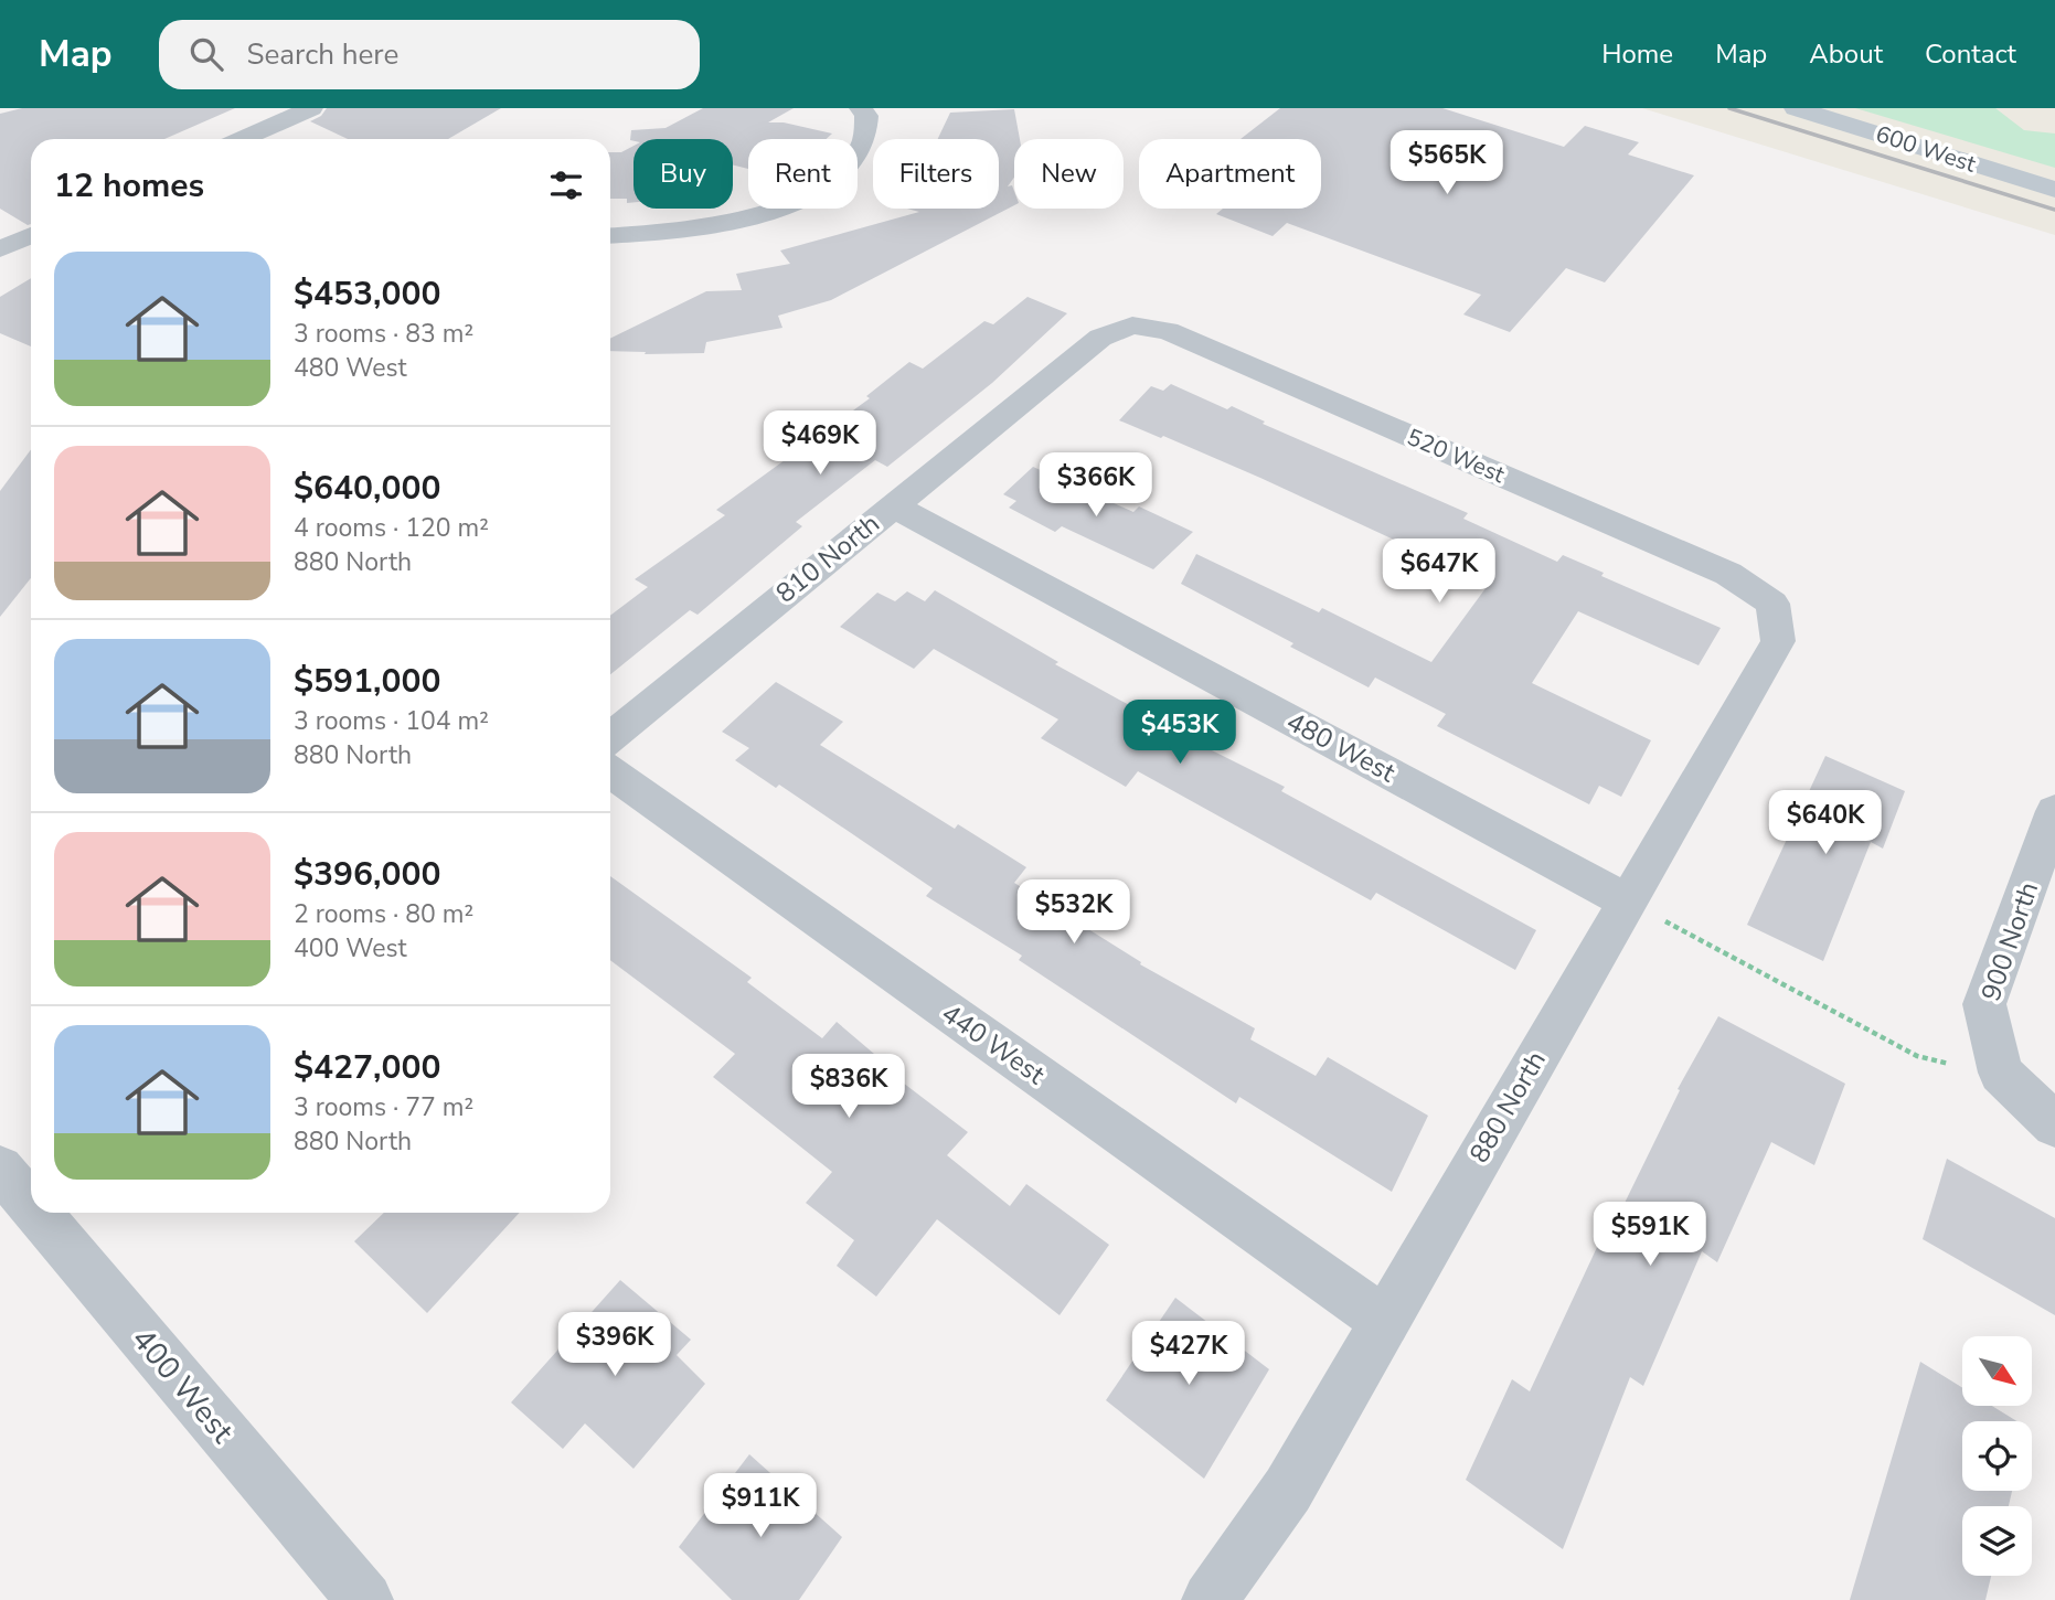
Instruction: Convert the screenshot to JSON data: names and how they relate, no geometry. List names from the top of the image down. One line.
{"streets":{"main road":["600 West"],"street":["520 West","810 North","480 West","900 North","440 West","880 North","400 West"]},"crossings":[["520 West","810 North"],["520 West","880 North"],["810 North","480 West"],["480 West","880 North"],["440 West","880 North"]],"north":"bottom right","page":{"header":"Map","search":"Search here","nav":["Home","Map","About","Contact"],"price":["$565K","$469K","$366K","$647K","$453K","$640K","$532K","$836K","$591K","$396K","$427K","$911K"],"chip":["Buy","Rent","Filters","New","Apartment"],"heading":"12 homes","list":[{"name":"$453,000","note":"3 rooms · 83 m² · 480 West"},{"name":"$640,000","note":"4 rooms · 120 m² · 880 North"},{"name":"$591,000","note":"3 rooms · 104 m² · 880 North"},{"name":"$396,000","note":"2 rooms · 80 m² · 400 West"},{"name":"$427,000","note":"3 rooms · 77 m² · 880 North"}]}}
